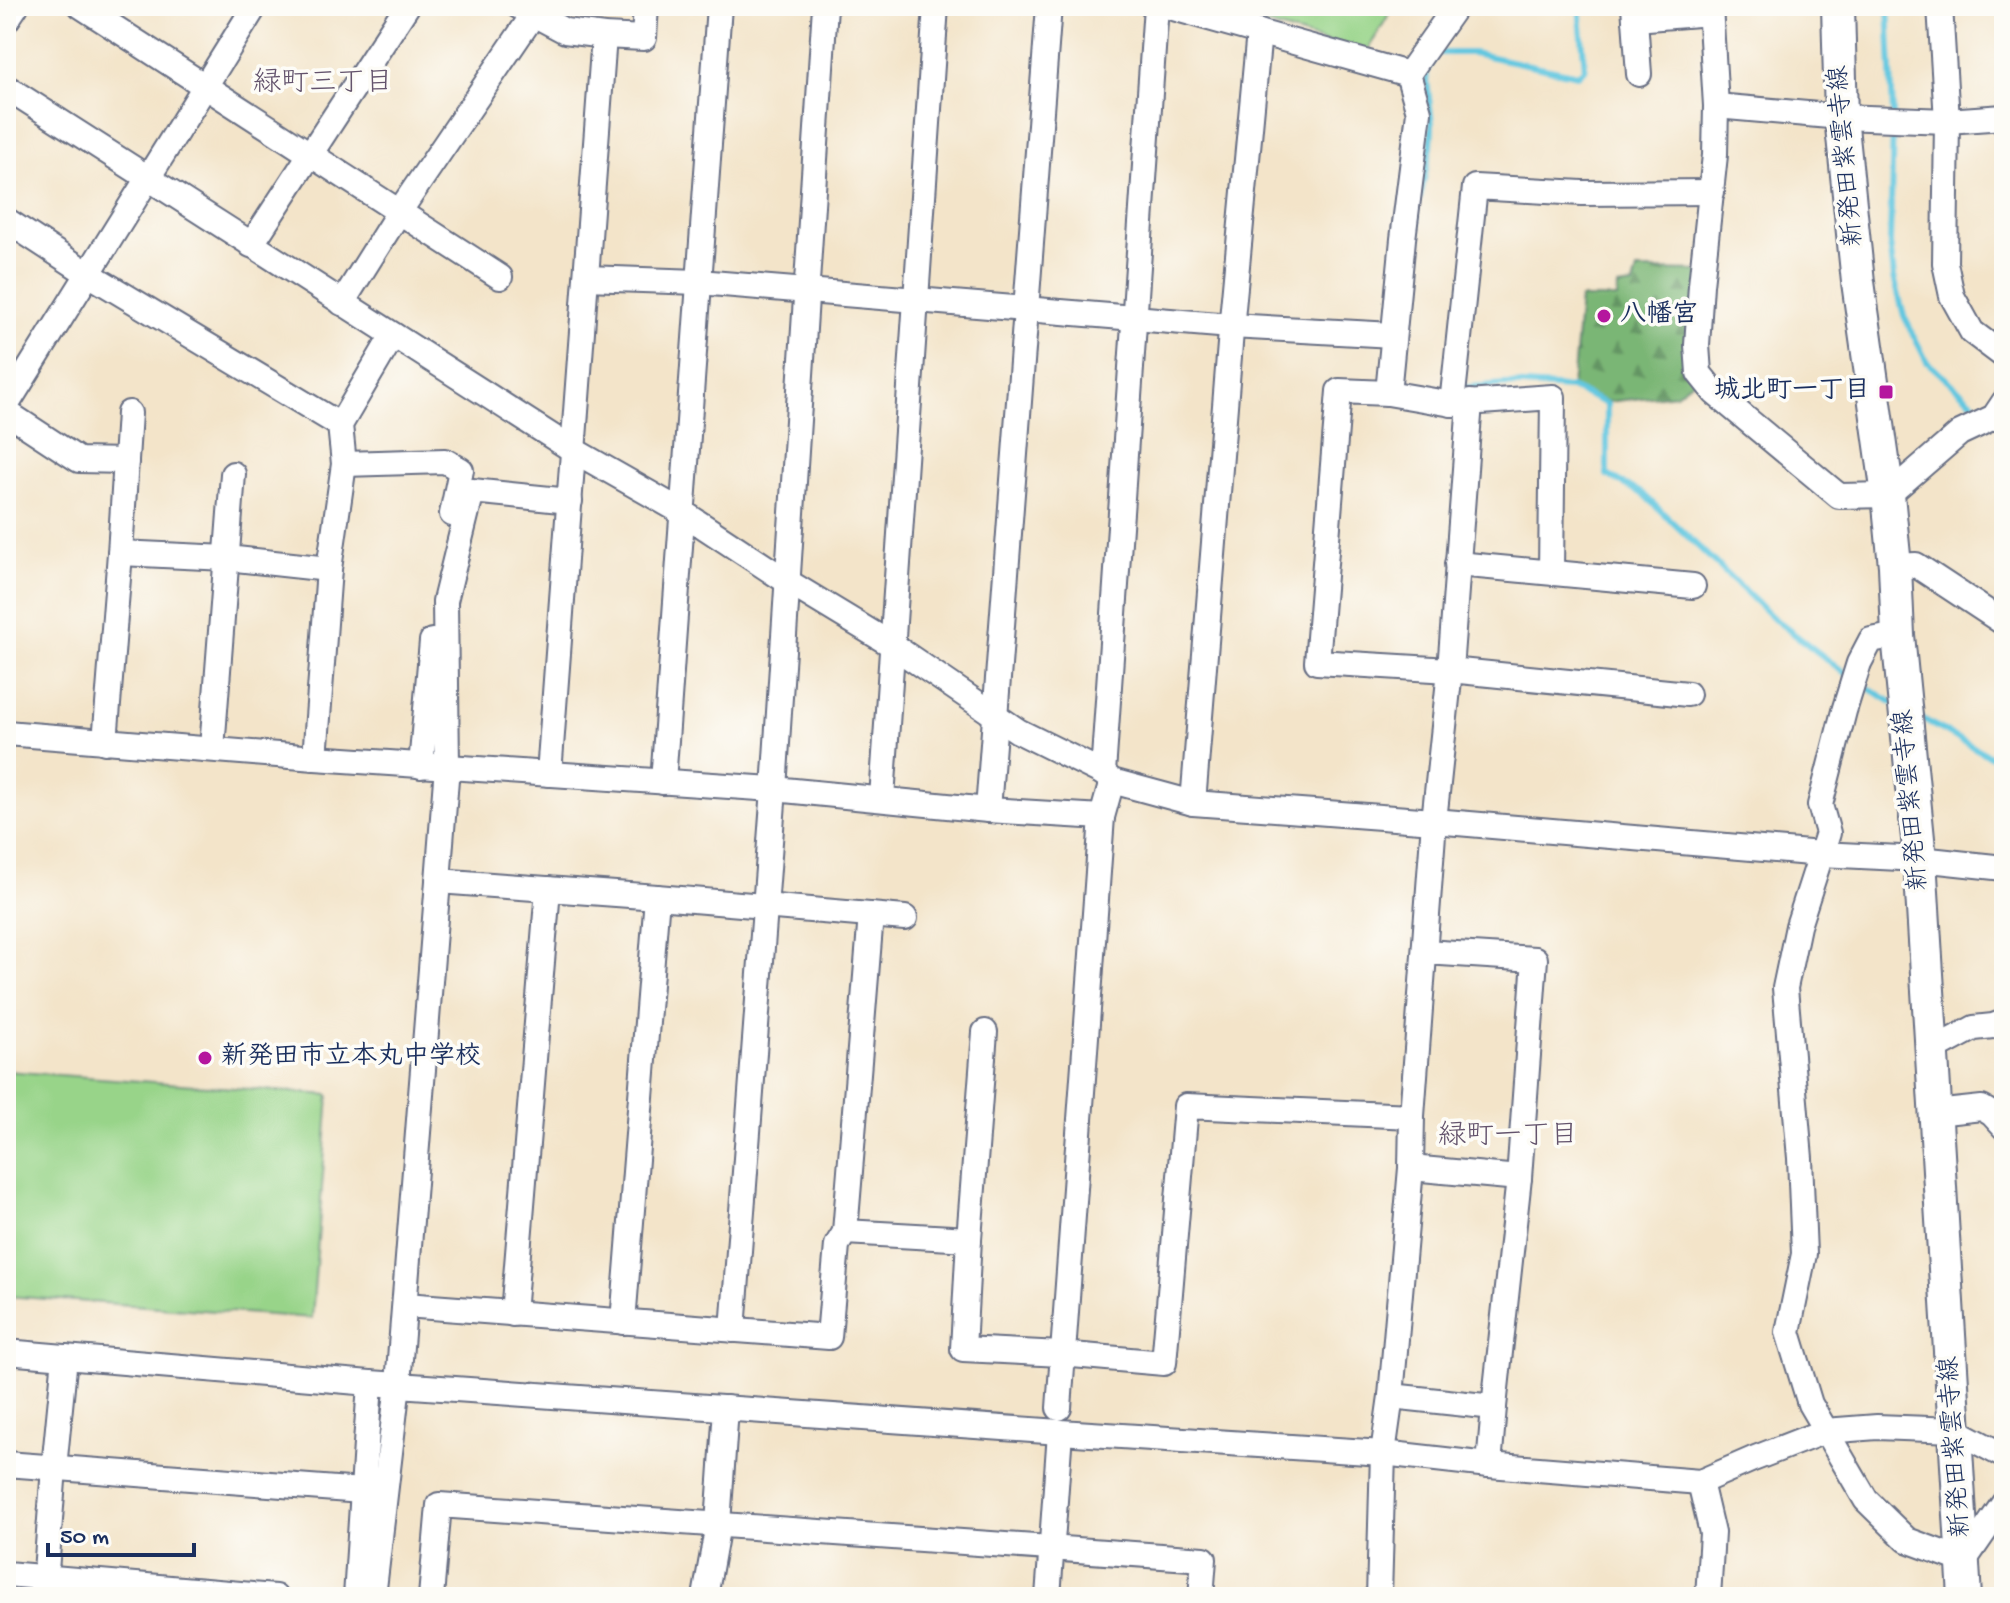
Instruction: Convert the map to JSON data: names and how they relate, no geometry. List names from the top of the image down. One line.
{"streets":{"main road":["新発田紫雲寺線"]},"districts":["緑町三丁目","緑町一丁目"],"places":{"other":["八幡宮","新発田市立本丸中学校"],"transit":["城北町一丁目"]},"scale_bar":"50 m"}
